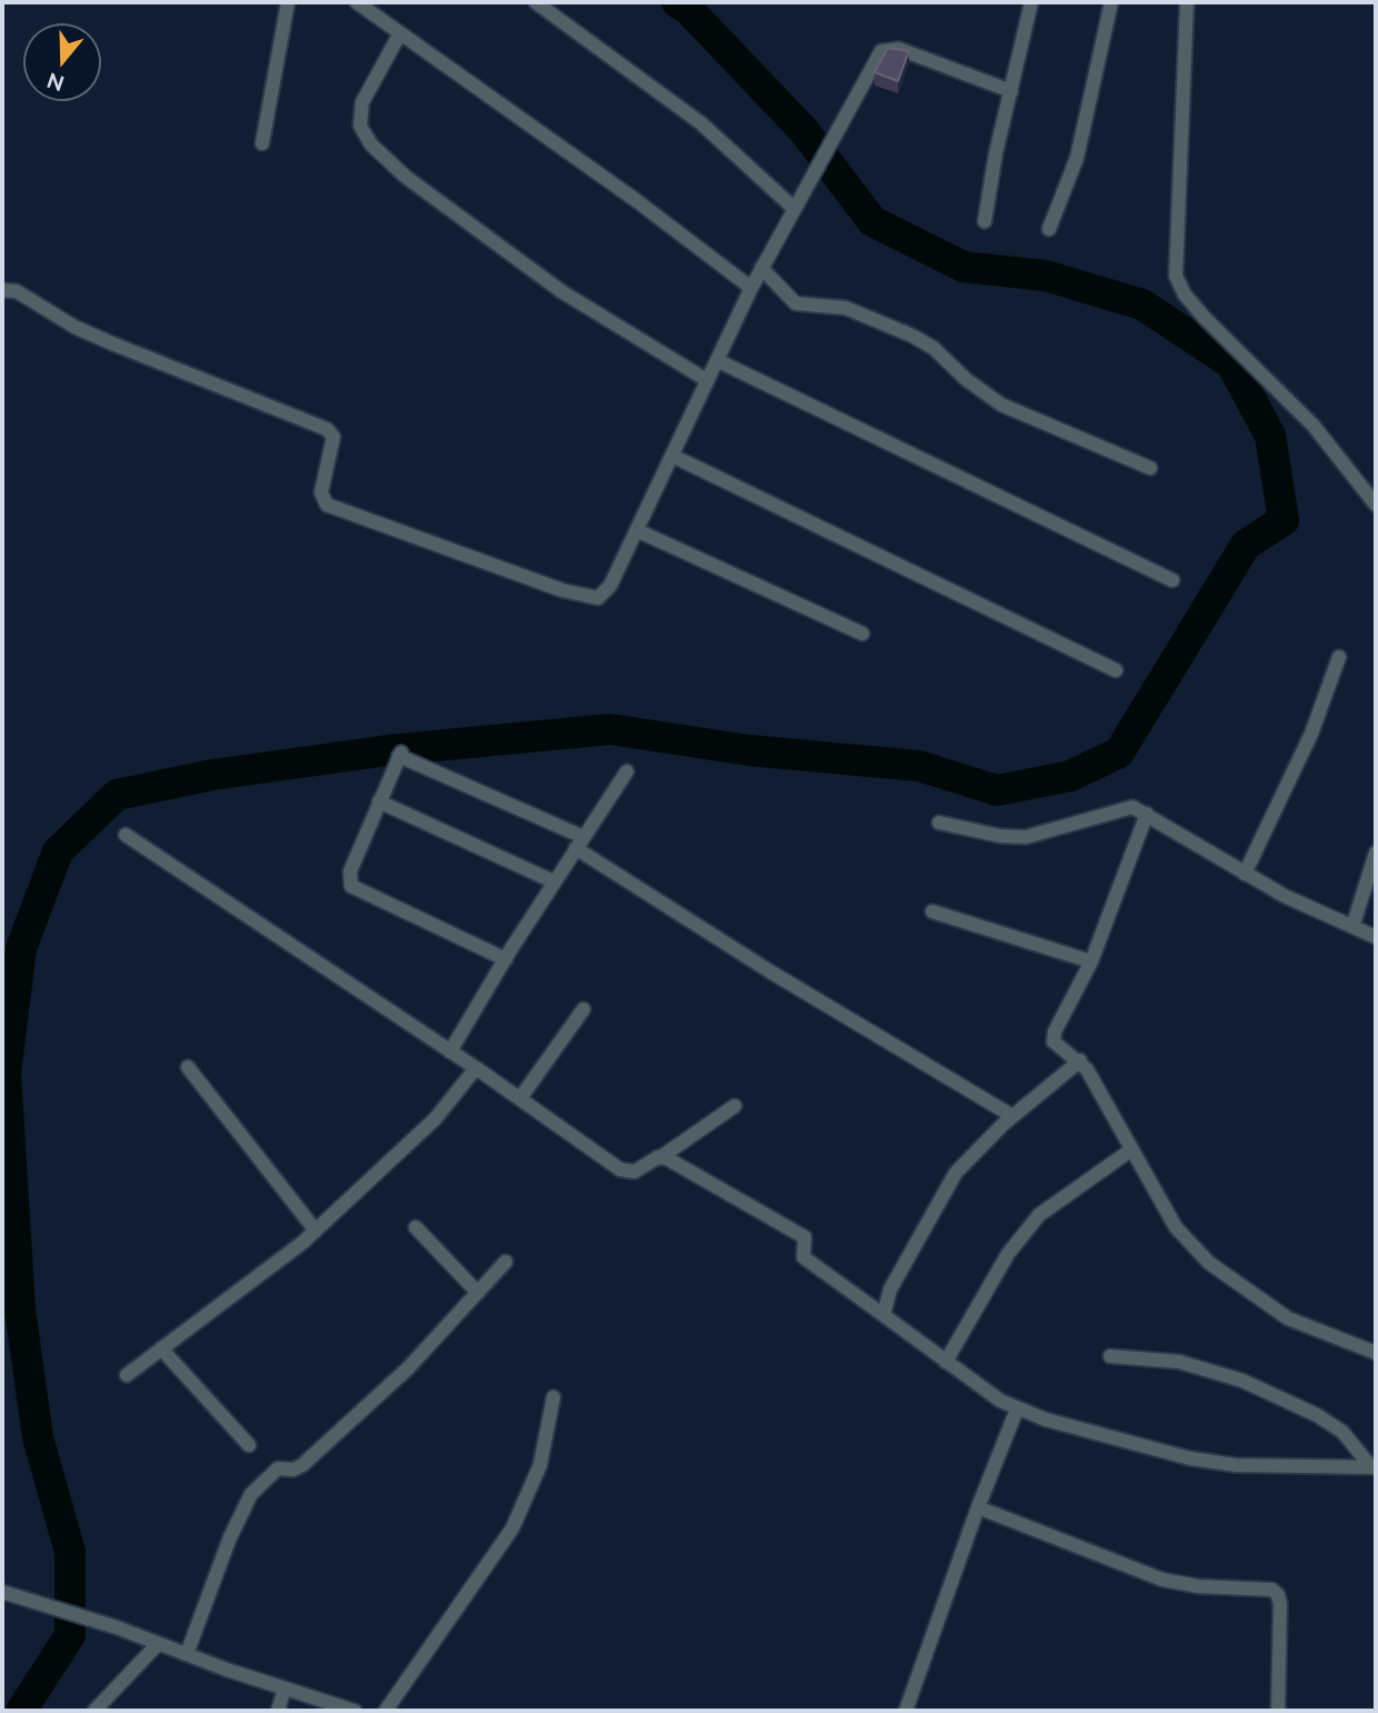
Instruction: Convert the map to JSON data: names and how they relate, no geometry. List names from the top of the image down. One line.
{"north":"bottom"}
